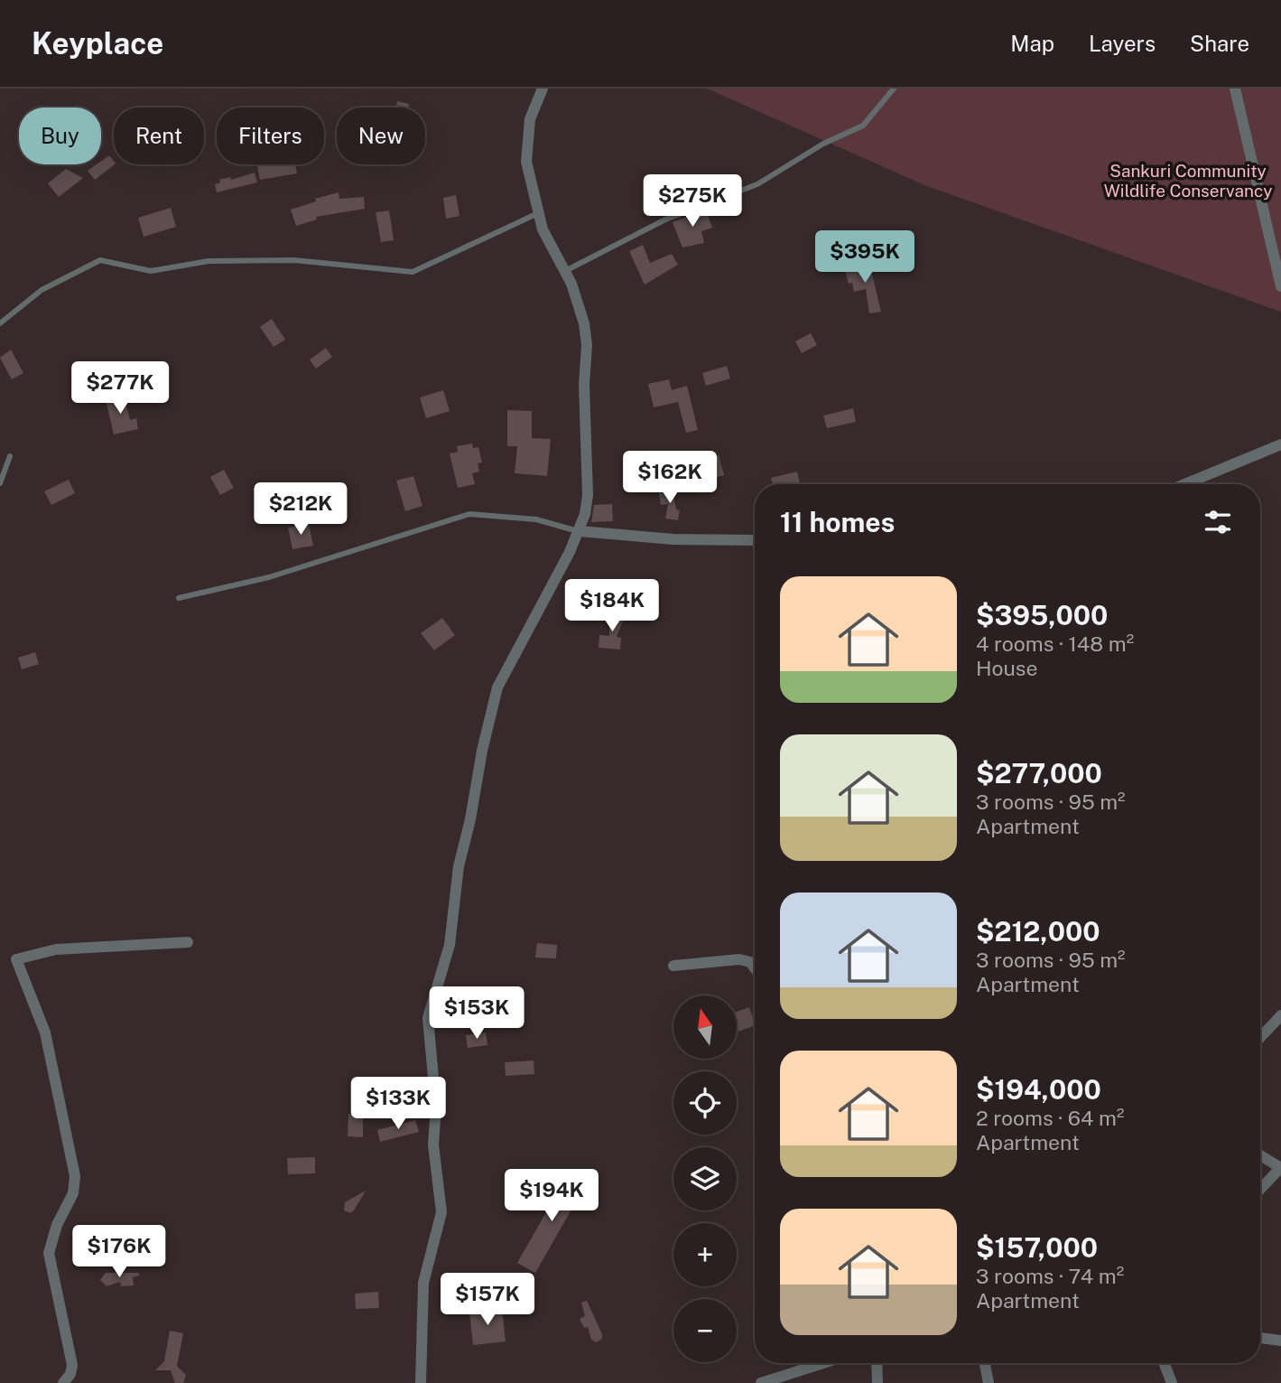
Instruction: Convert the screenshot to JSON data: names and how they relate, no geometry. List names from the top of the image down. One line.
{"parks":["Sankuri Community Wildlife Conservancy"],"north":"top","page":{"header":"Keyplace","nav":["Map","Layers","Share"],"chip":["Buy","Rent","Filters","New"],"price":["$275K","$395K","$277K","$162K","$212K","$184K","$153K","$133K","$194K","$176K","$157K"],"heading":"11 homes","list":[{"name":"$395,000","note":"4 rooms · 148 m² · House"},{"name":"$277,000","note":"3 rooms · 95 m² · Apartment"},{"name":"$212,000","note":"3 rooms · 95 m² · Apartment"},{"name":"$194,000","note":"2 rooms · 64 m² · Apartment"},{"name":"$157,000","note":"3 rooms · 74 m² · Apartment"}],"map_buttons":["+","−"]}}
